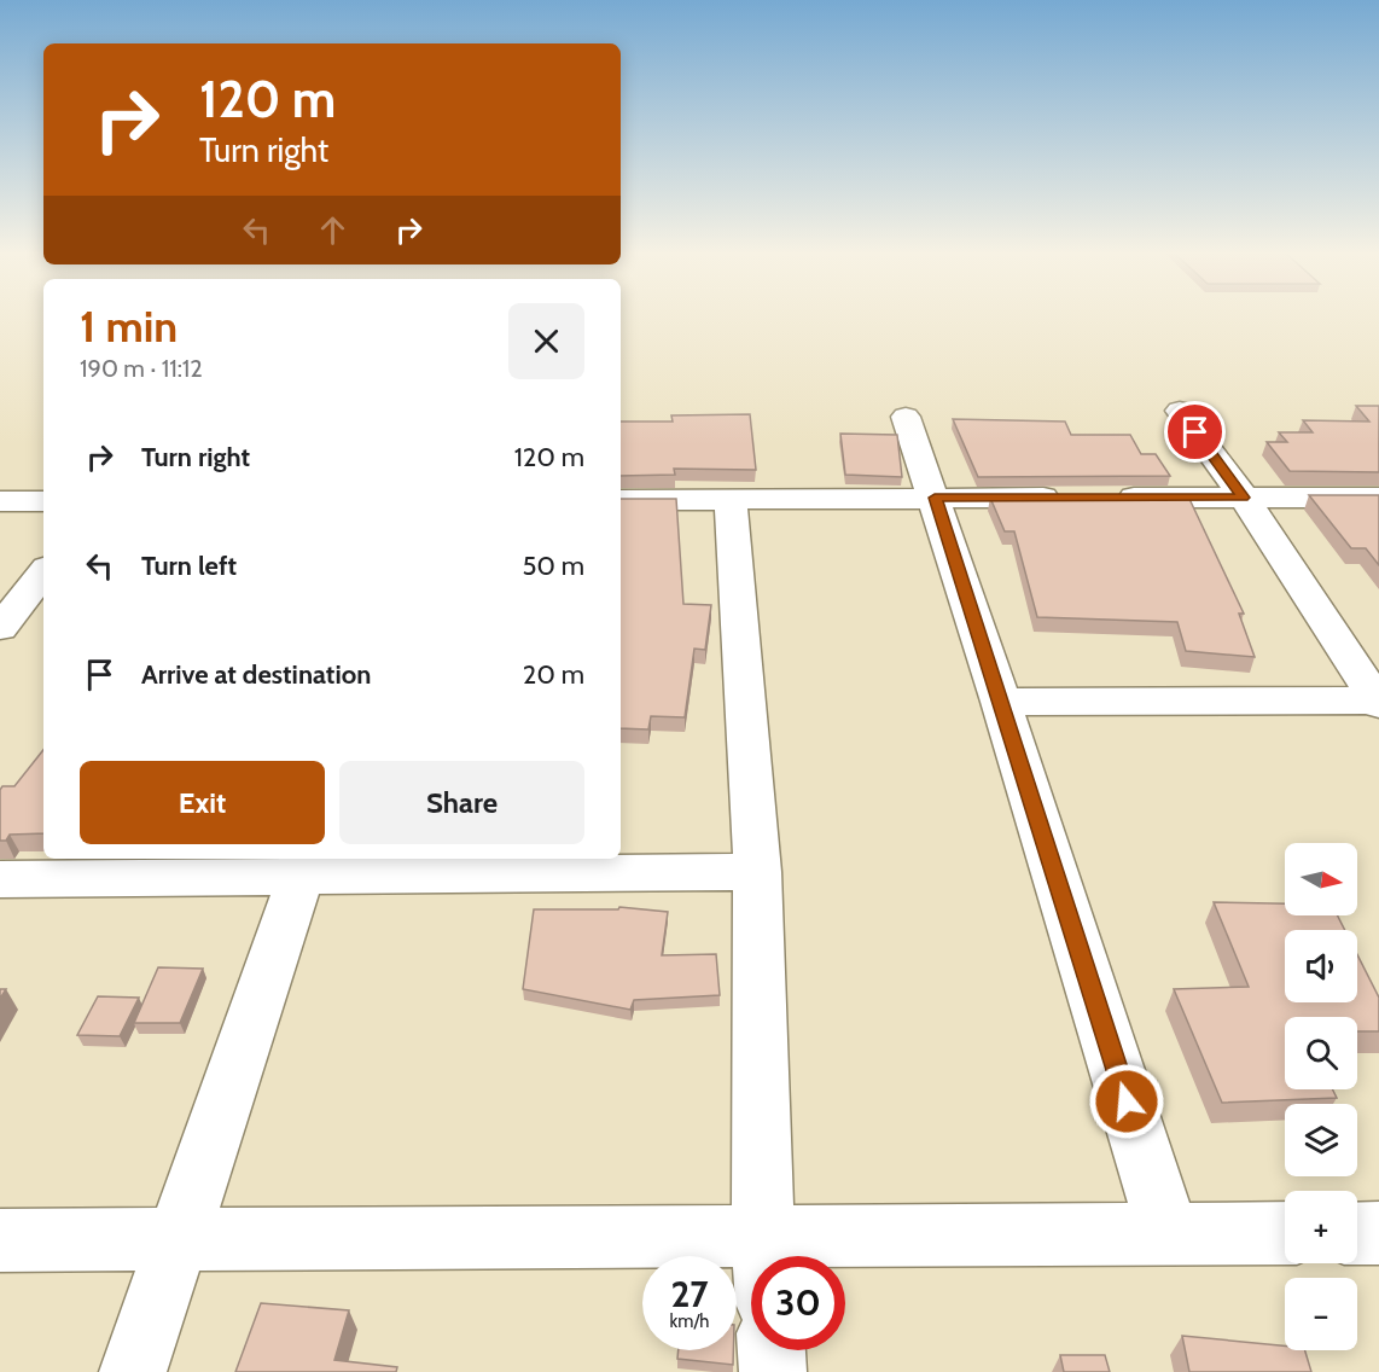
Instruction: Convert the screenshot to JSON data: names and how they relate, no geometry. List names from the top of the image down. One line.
{"north":"right","page":{"turn":["120 m","Turn right"],"heading":["1 min","190 m · 11:12"],"list":[{"name":"Turn right","value":"120 m"},{"name":"Turn left","value":"50 m"},{"name":"Arrive at destination","value":"20 m"}],"buttons":["Exit","Share"],"map_buttons":["+","−"],"speed":"27 km/h","limit":"30"}}
